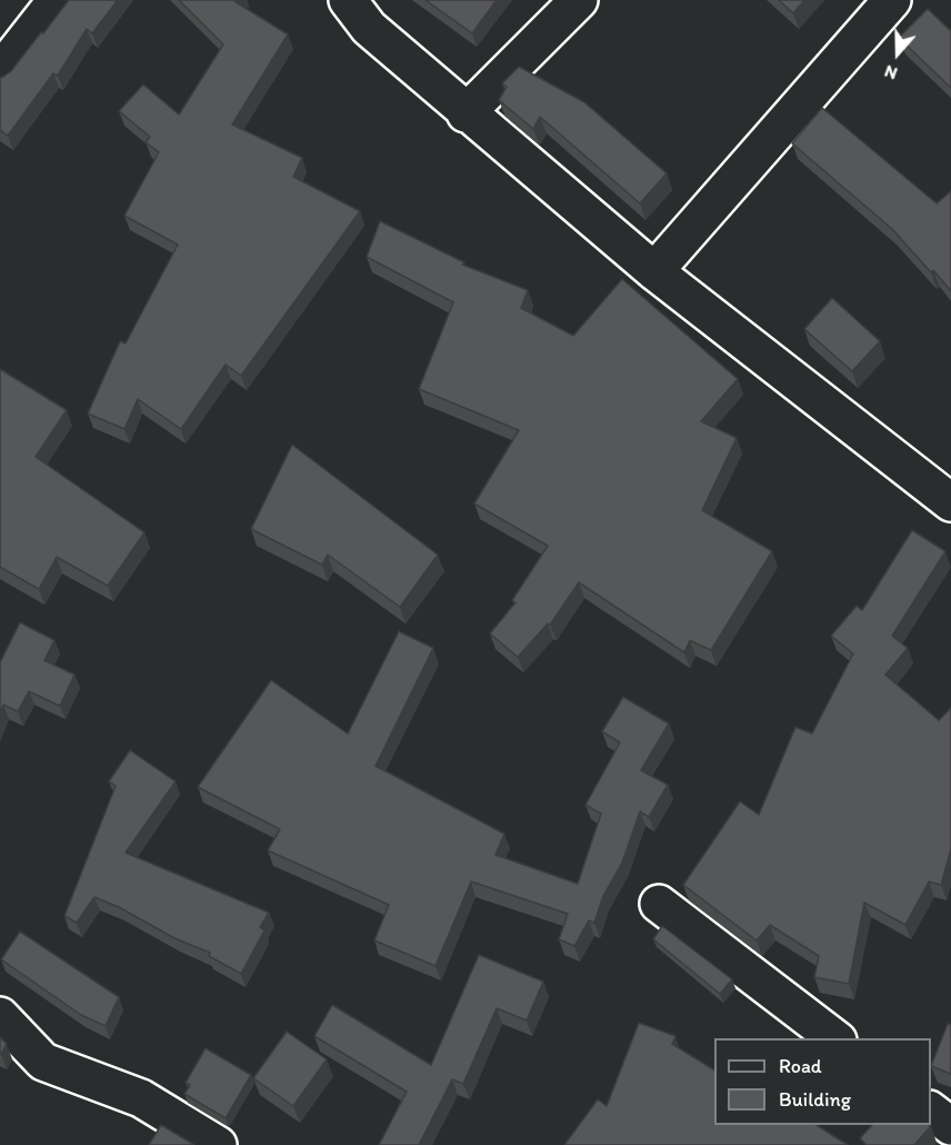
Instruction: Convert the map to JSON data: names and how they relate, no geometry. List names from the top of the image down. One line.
{"legend":["Road","Building"],"north":"bottom"}
